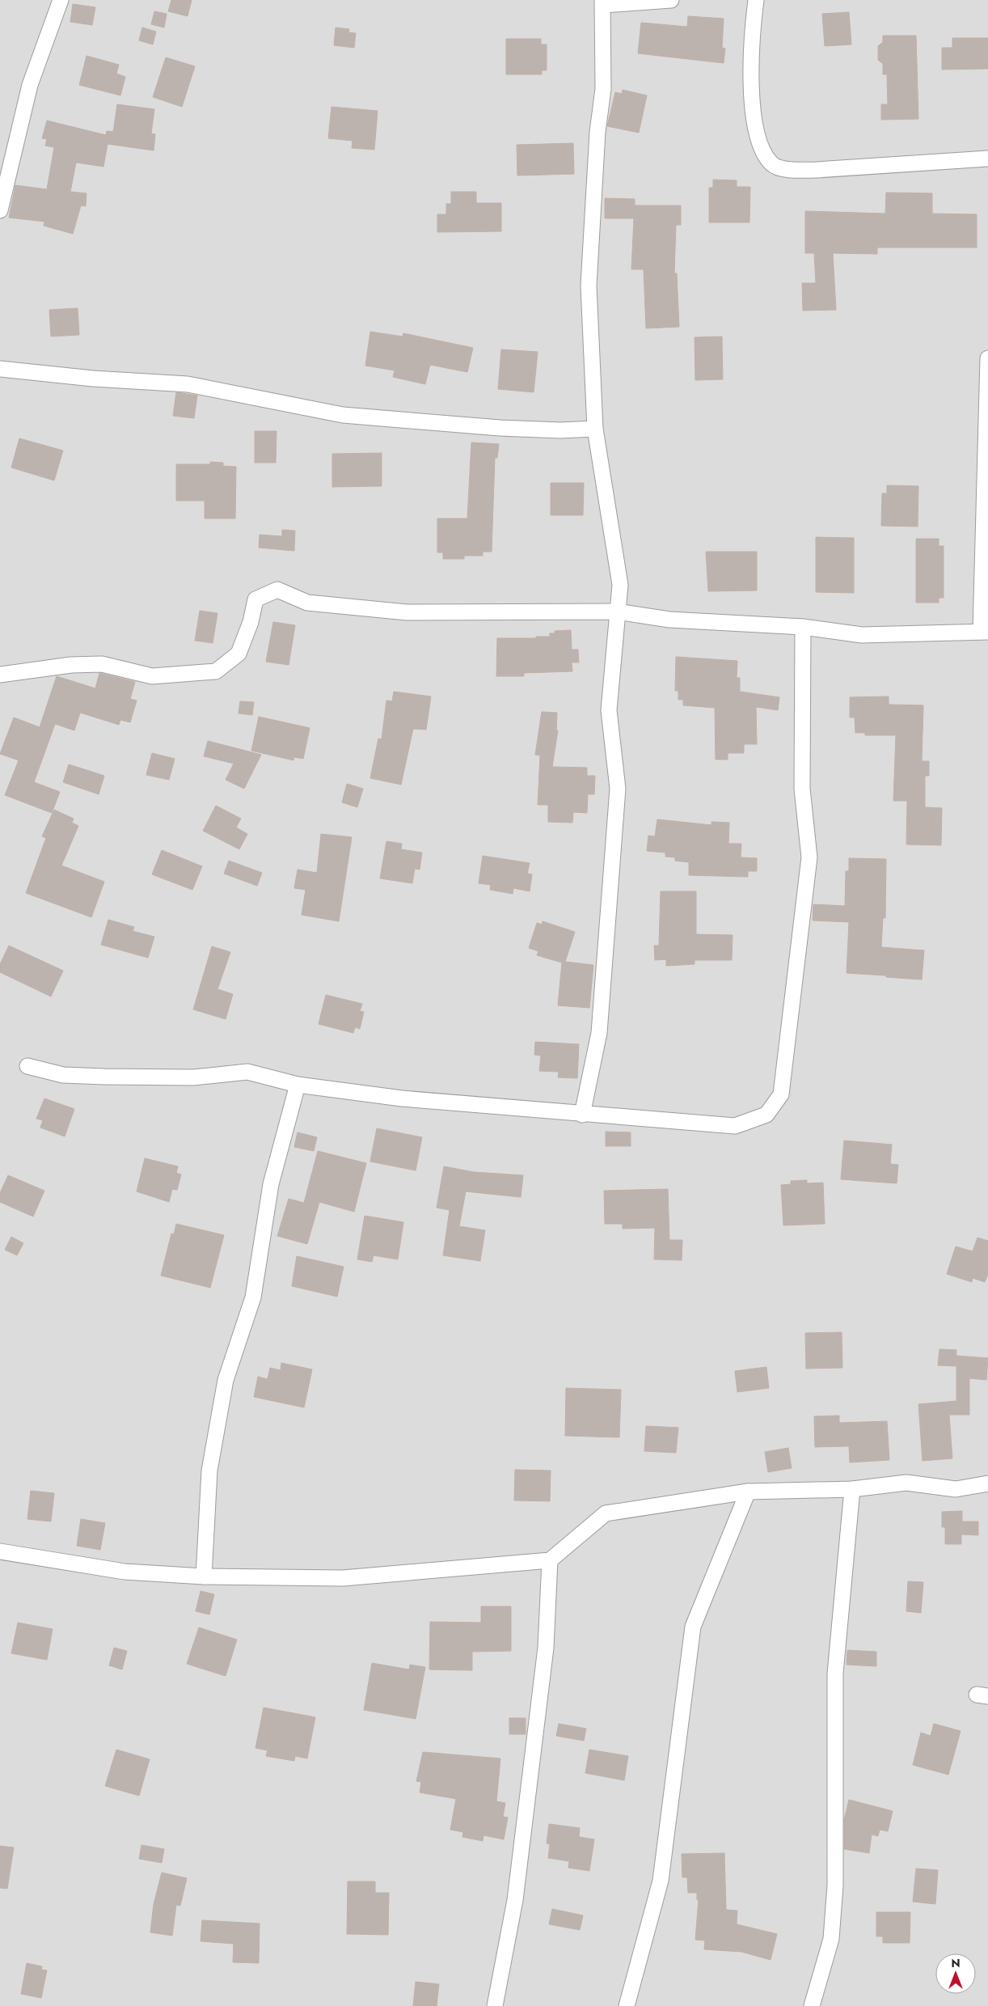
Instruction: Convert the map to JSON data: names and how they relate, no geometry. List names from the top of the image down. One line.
{"north":"top"}
